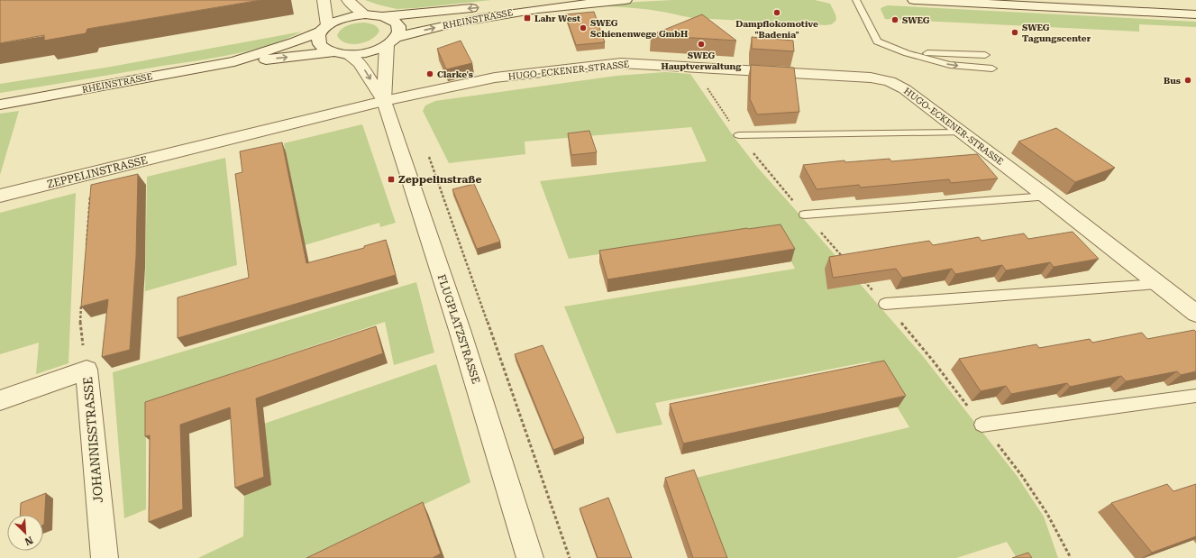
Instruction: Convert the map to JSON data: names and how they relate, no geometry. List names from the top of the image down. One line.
{"streets":{"street":["RHEINSTRASSE","HUGO-ECKENER-STRASSE","ZEPPELINSTRASSE","FLUGPLATZSTRASSE","JOHANNISSTRASSE"]},"crossings":[["RHEINSTRASSE","FLUGPLATZSTRASSE"],["HUGO-ECKENER-STRASSE","ZEPPELINSTRASSE"],["HUGO-ECKENER-STRASSE","FLUGPLATZSTRASSE"],["ZEPPELINSTRASSE","FLUGPLATZSTRASSE"]],"places":{"other":["Dampflokomotive \"Badenia\"","SWEG","SWEG Schienenwege GmbH","SWEG Tagungscenter","SWEG Hauptverwaltung","Clarke's","Bus"],"transit":["Lahr West","Zeppelinstraße"]},"north":"bottom right"}
